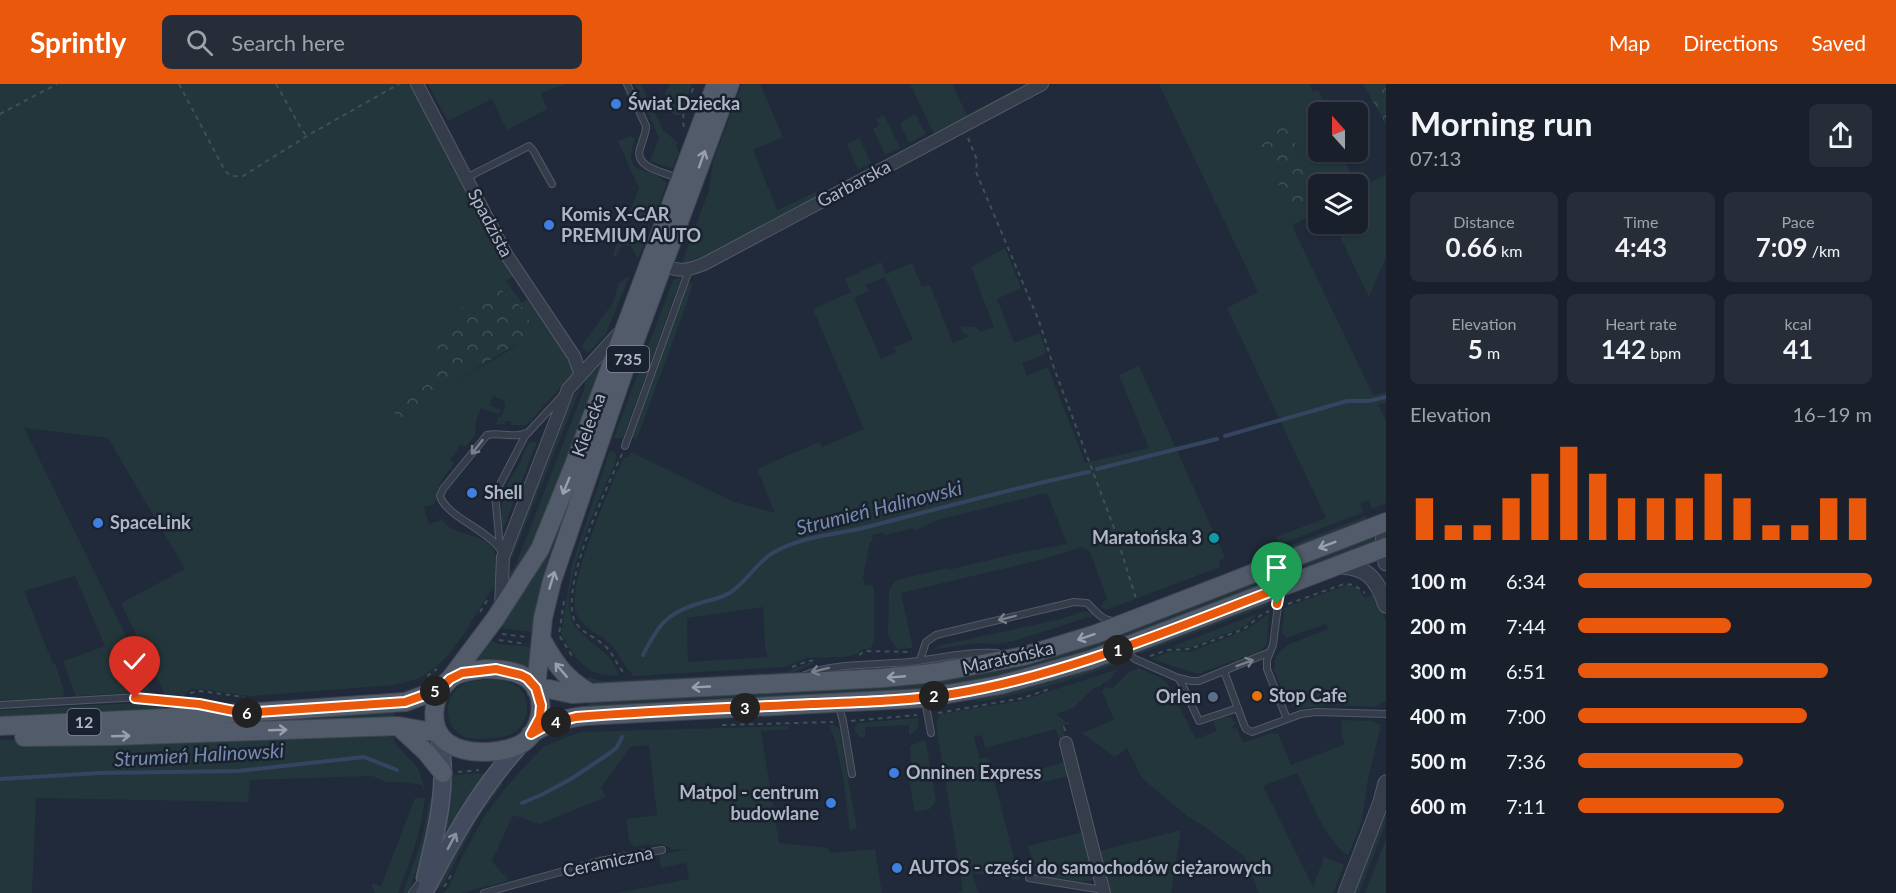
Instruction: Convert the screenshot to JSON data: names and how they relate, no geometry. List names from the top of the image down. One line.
{"streets":{"main road":["735","Kielecka","Maratońska","12"],"street":["Garbarska","Spadzista"],"lane":["Ceramiczna"]},"crossings":[["735","Kielecka"],["735","Maratońska"],["735","12"],["Kielecka","Maratońska"],["Kielecka","12"],["Maratońska","12"]],"water":["Strumień Halinowski"],"places":["Świat Dziecka","Komis X-CAR PREMIUM AUTO","Shell","SpaceLink","Maratońska 3","Stop Cafe","Orlen","Onninen Express","Matpol - centrum budowlane","AUTOS - części do samochodów ciężarowych"],"north":"top","page":{"header":"Sprintly","search":"Search here","nav":["Map","Directions","Saved"],"heading":["Morning run","07:13"],"stats":[["Distance","0.66 km"],["Time","4:43"],["Pace","7:09 /km"],["Elevation","5 m"],["Heart rate","142 bpm"],["kcal","41"]],"chart":["Elevation","16–19 m"],"list":[{"name":"100 m","note":"6:34"},{"name":"200 m","note":"7:44"},{"name":"300 m","note":"6:51"},{"name":"400 m","note":"7:00"},{"name":"500 m","note":"7:36"},{"name":"600 m","note":"7:11"}],"pins":["1","5","2","3","6","4"]}}
